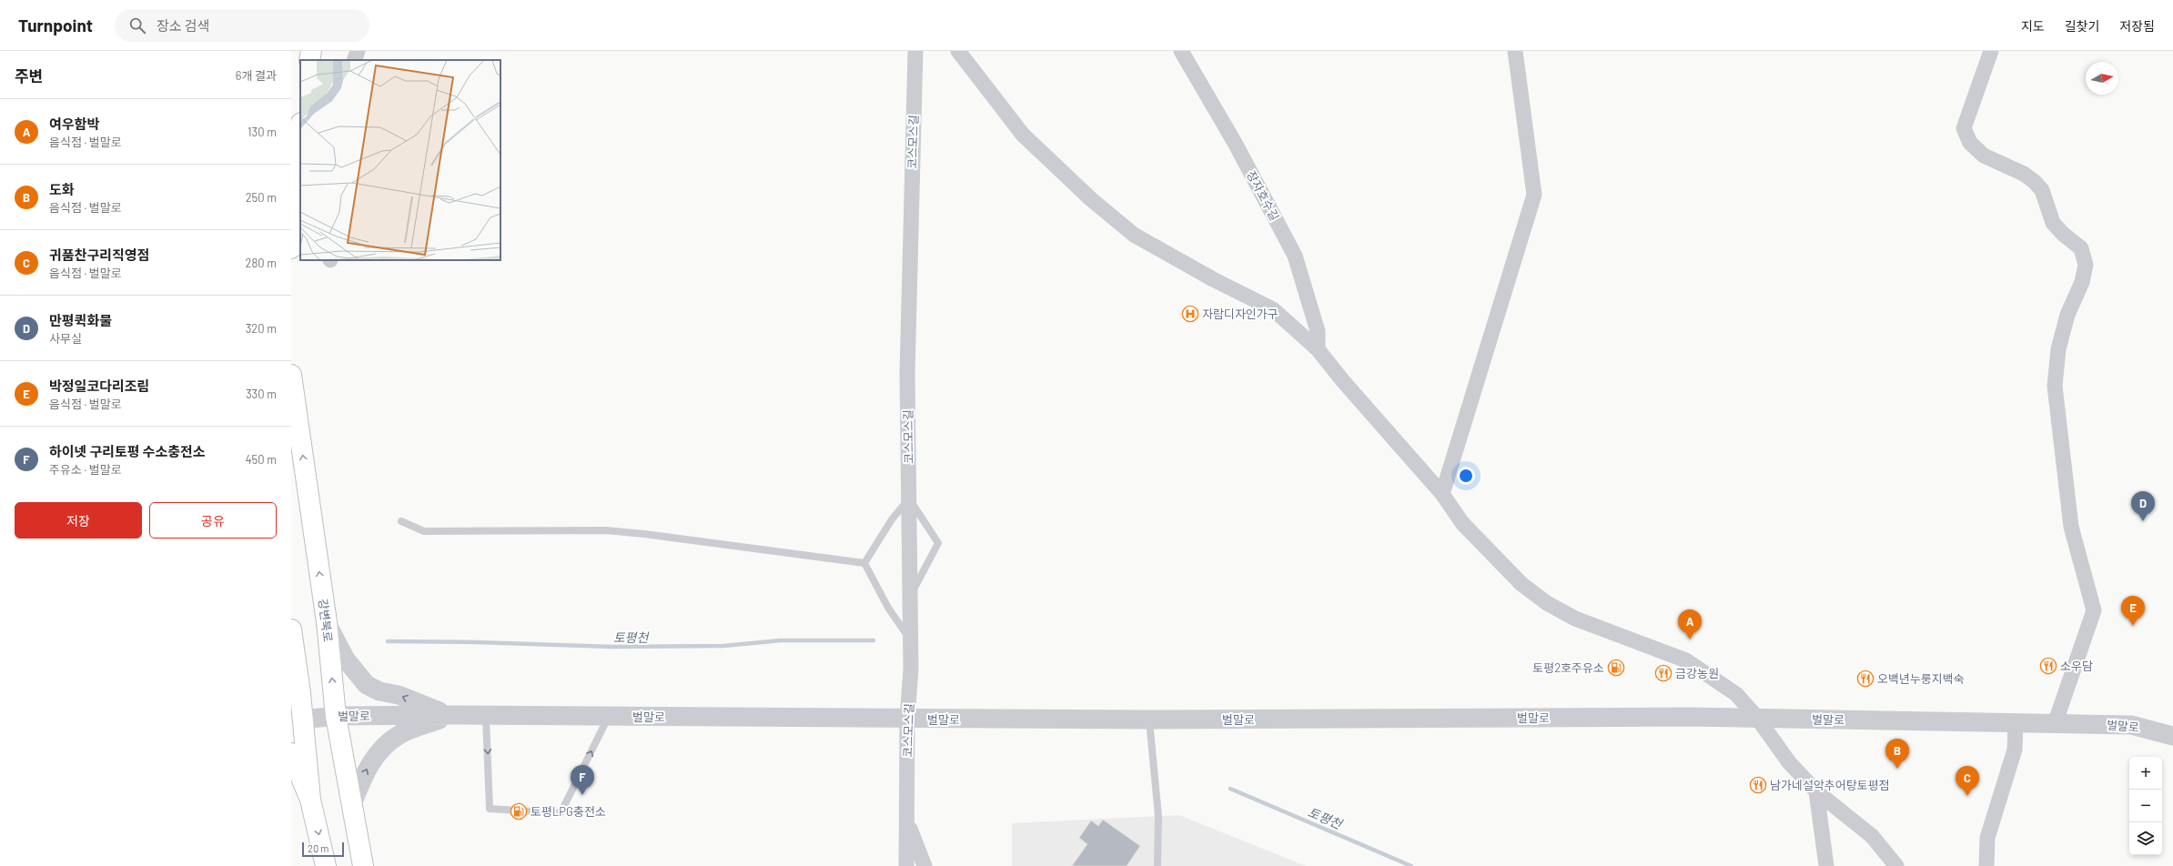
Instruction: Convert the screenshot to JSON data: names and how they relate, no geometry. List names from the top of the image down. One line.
{"streets":{"highway":["강변북로"],"street":["코스모스길","장자호수길","벌말로"]},"crossings":[["코스모스길","벌말로"],["강변북로","벌말로"]],"one_way":["강변북로"],"water":["토평천"],"places":{"hospital":["자람디자인가구"],"restaurant":["소우담","금강농원","오백년누룽지백숙","남가네설악추어탕토평점"],"fuel station":["토평2호주유소","토평LPG충전소"]},"scale_bar":"20 m","north":"right","page":{"header":"Turnpoint","search":"장소 검색","nav":["지도","길찾기","저장됨"],"heading":["주변","6개 결과"],"list":[{"mark":"A","name":"여우함박","note":"음식점 · 벌말로","value":"130 m"},{"mark":"B","name":"도화","note":"음식점 · 벌말로","value":"250 m"},{"mark":"C","name":"귀품찬구리직영점","note":"음식점 · 벌말로","value":"280 m"},{"mark":"D","name":"만평퀵화물","note":"사무실","value":"320 m"},{"mark":"E","name":"박정일코다리조림","note":"음식점 · 벌말로","value":"330 m"},{"mark":"F","name":"하이넷 구리토평 수소충전소","note":"주유소 · 벌말로","value":"450 m"}],"buttons":["저장","공유"],"pins":["D","E","A","B","F","C"],"map_buttons":["+","−"],"scale":"20 m"}}
